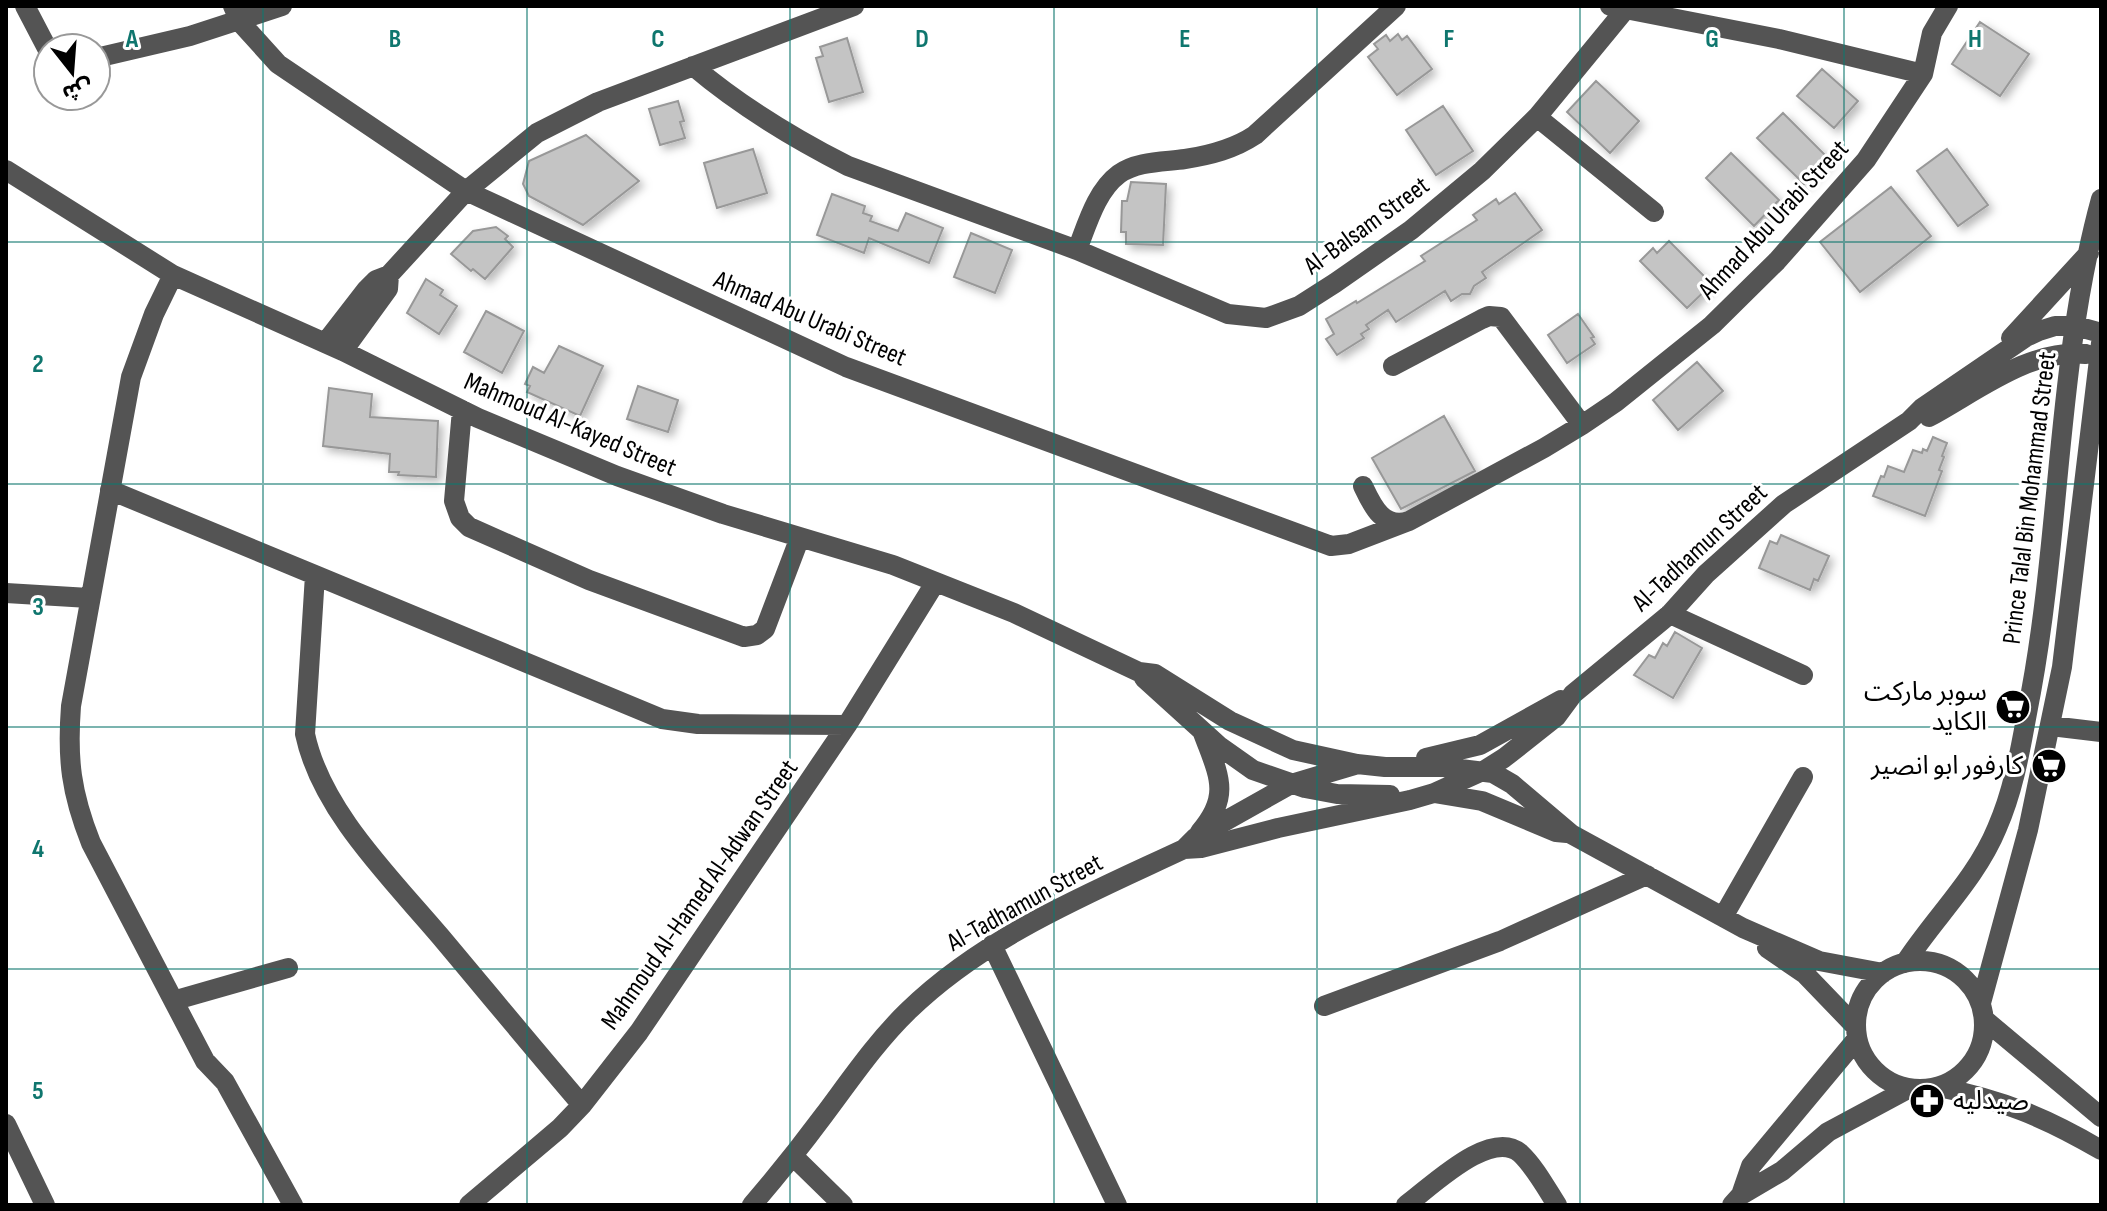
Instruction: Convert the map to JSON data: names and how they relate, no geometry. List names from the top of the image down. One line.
{"streets":{"street":["Ahmad Abu Urabi Street","Al-Balsam Street","Mahmoud Al-Kayed Street","Prince Talal Bin Mohammad Street","Al-Tadhamun Street","Mahmoud Al-Hamed Al-Adwan Street"]},"crossings":[["Mahmoud Al-Kayed Street","Prince Talal Bin Mohammad Street"],["Mahmoud Al-Kayed Street","Al-Tadhamun Street"],["Mahmoud Al-Kayed Street","Mahmoud Al-Hamed Al-Adwan Street"],["Prince Talal Bin Mohammad Street","Al-Tadhamun Street"]],"places":{"supermarket":["سوبر ماركت الكايد","كارفور ابو انصير"],"pharmacy":["صيدليه"]},"north":"bottom","grid":{"columns":["A","B","C","D","E","F","G","H"],"rows":["2","3","4","5"]}}
